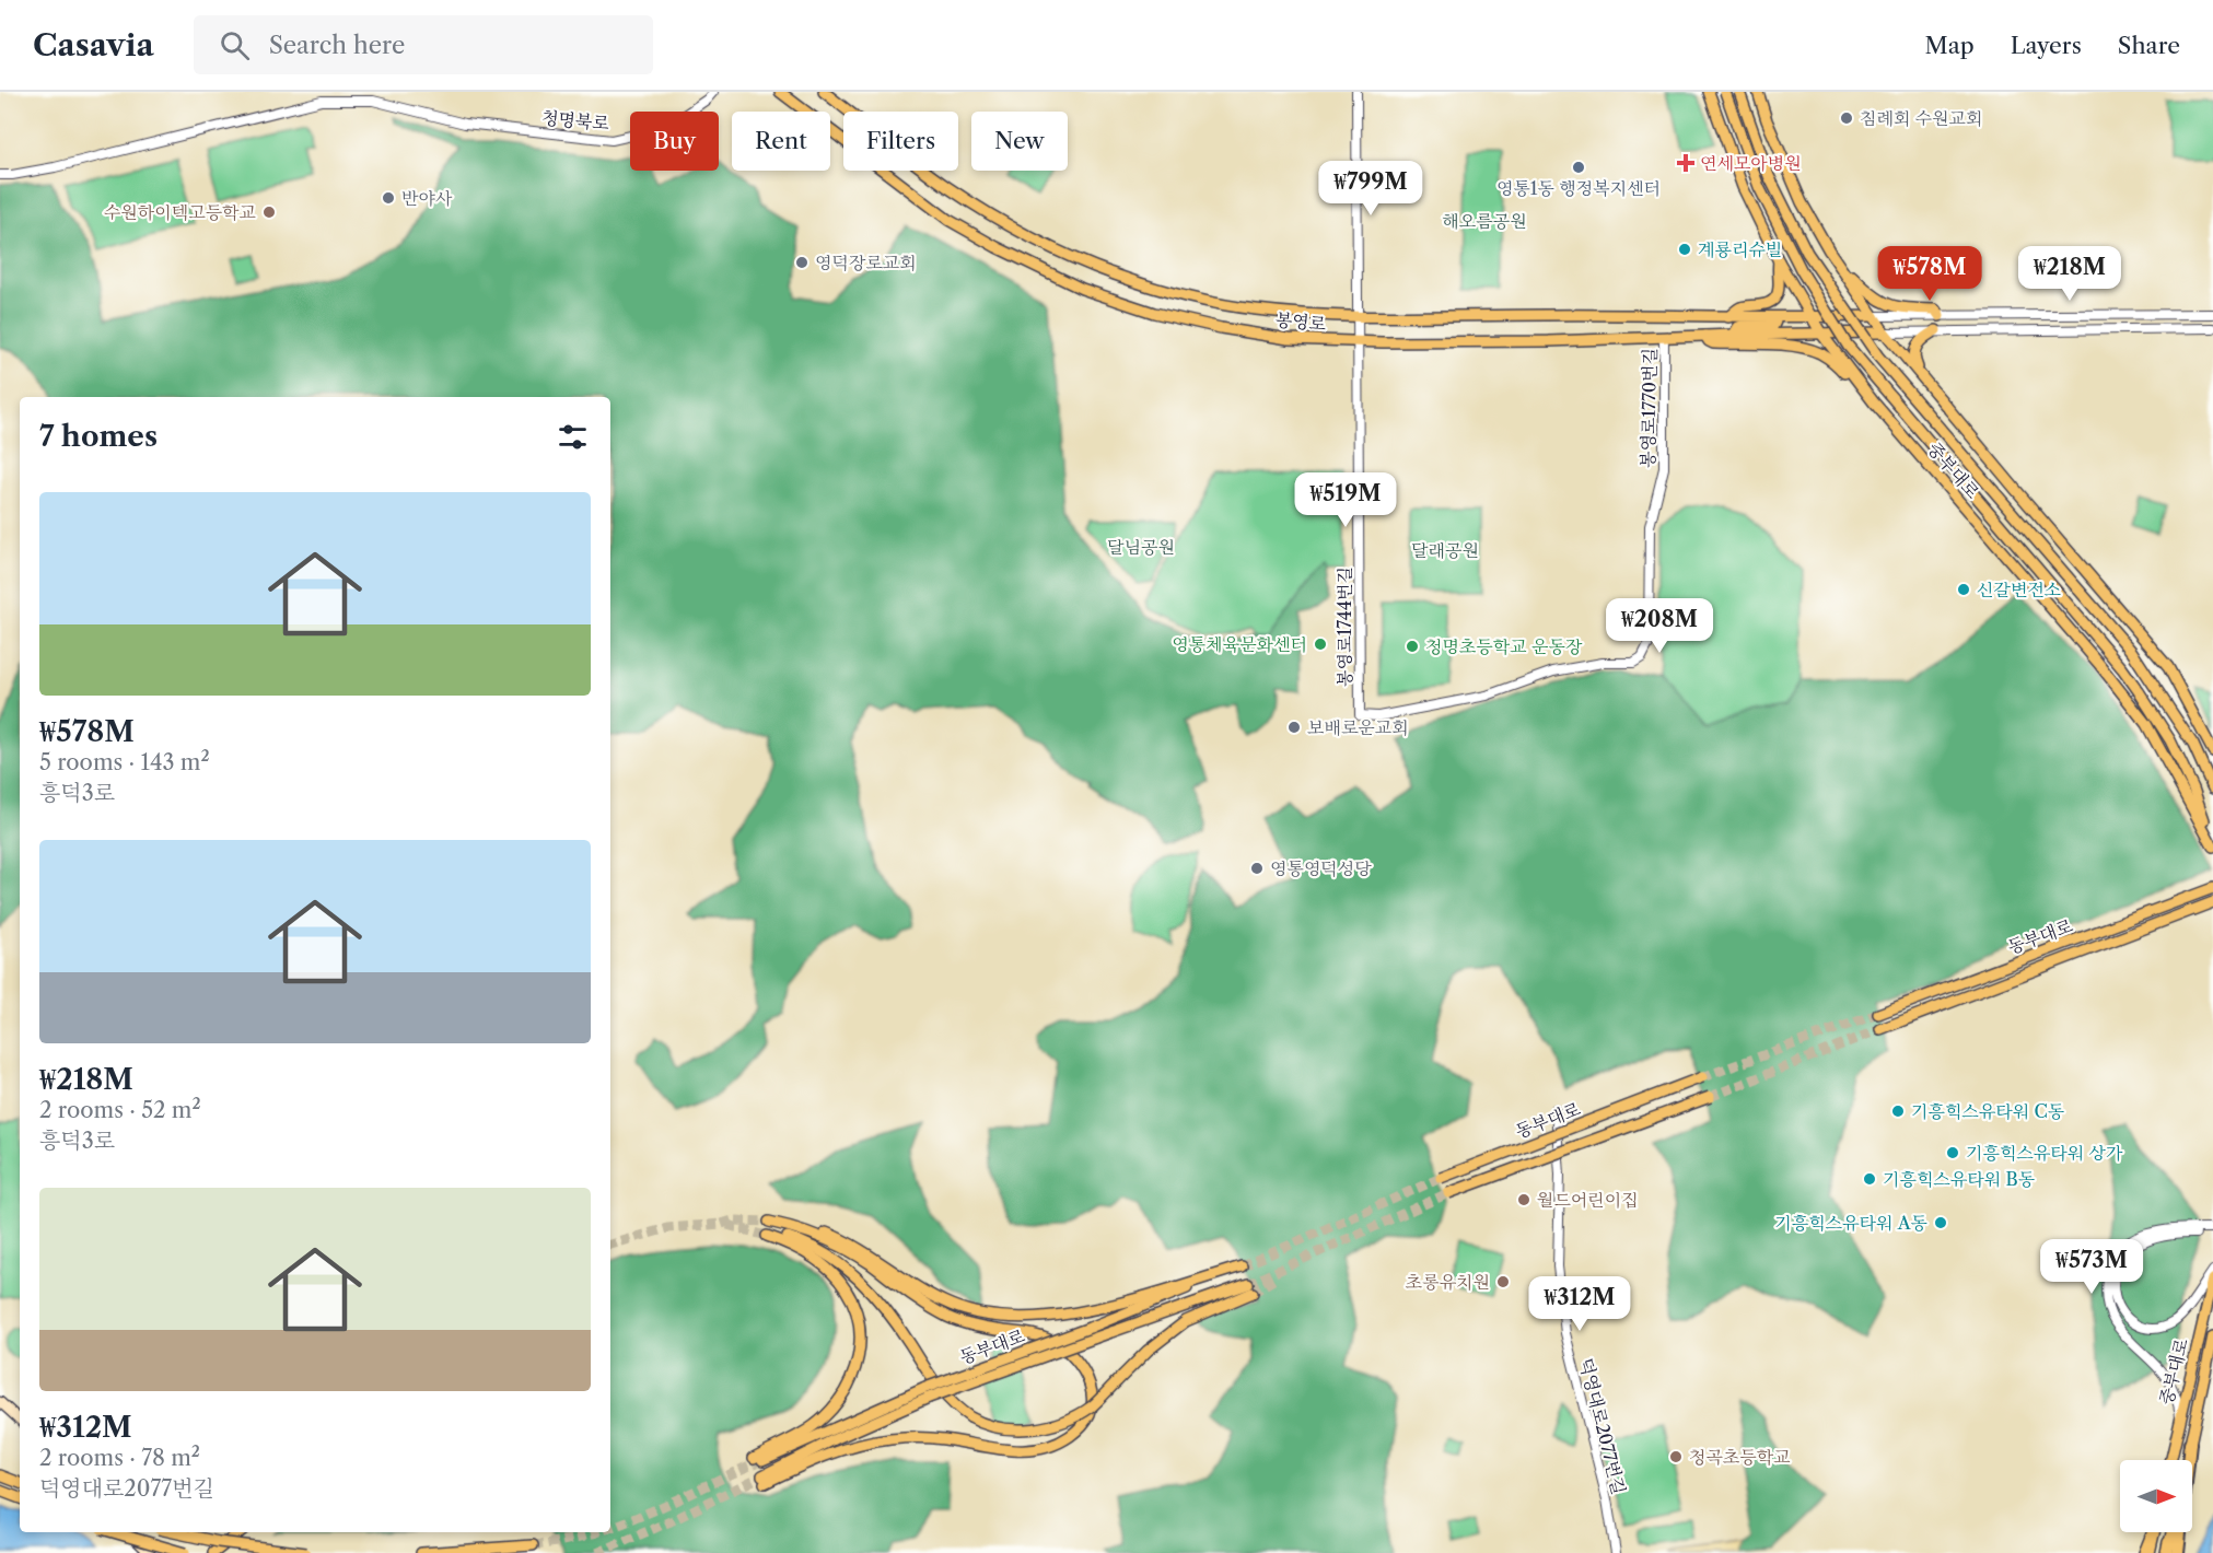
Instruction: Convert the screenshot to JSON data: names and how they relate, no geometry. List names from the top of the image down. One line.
{"streets":{"main road":["봉영로","중부대로","동부대로"],"street":["청명북로","봉영로1770번길","봉영로1744번길","덕영대로2077번길"]},"crossings":[["봉영로","봉영로1770번길"],["봉영로","중부대로"],["봉영로","봉영로1744번길"],["봉영로1770번길","봉영로1744번길"]],"parks":["해오름공원","달님공원","달래공원"],"places":{"other":["침례회 수원교회","영통1동 행정복지센터","반야사","수원하이텍고등학교","계룡리슈빌","영덕장로교회","신갈변전소","영통체육문화센터","청명초등학교 운동장","보배로운교회","영통영덕성당","기흥힉스유타워 C동","기흥힉스유타워 상가","기흥힉스유타워 B동","월드어린이집","기흥힉스유타워 A동","초롱유치원","청곡초등학교"],"health":["연세모아병원"]},"north":"right","page":{"header":"Casavia","search":"Search here","nav":["Map","Layers","Share"],"chip":["Buy","Rent","Filters","New"],"price":["₩799M","₩578M","₩218M","₩519M","₩208M","₩573M","₩312M"],"heading":"7 homes","list":[{"name":"₩578M","note":"5 rooms · 143 m² · 흥덕3로"},{"name":"₩218M","note":"2 rooms · 52 m² · 흥덕3로"},{"name":"₩312M","note":"2 rooms · 78 m² · 덕영대로2077번길"}]}}
